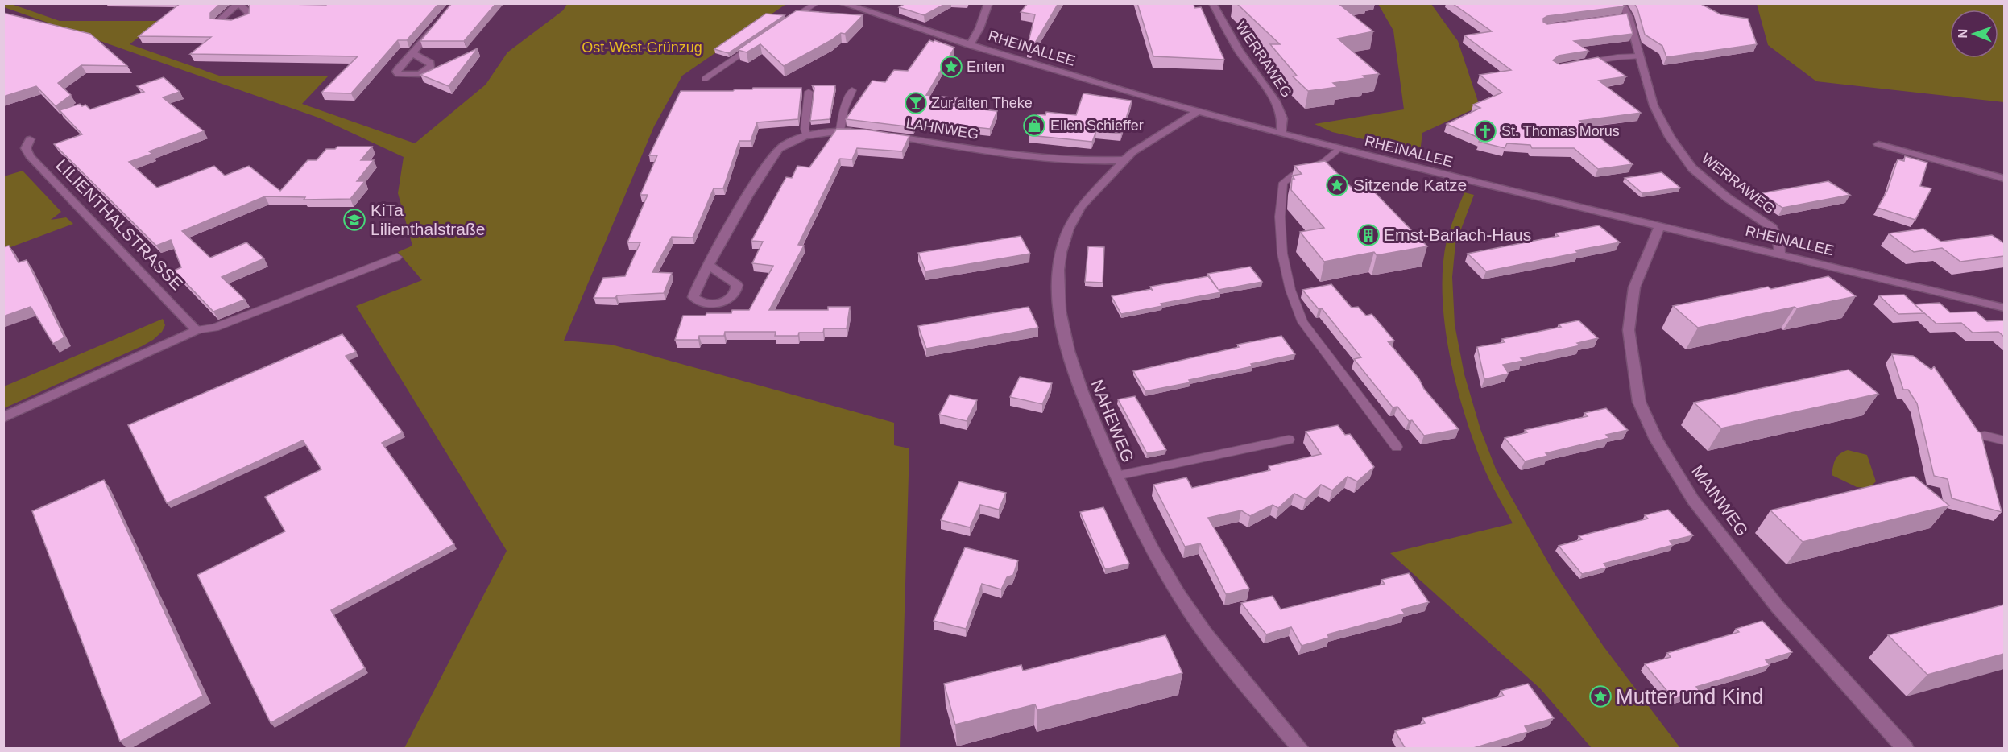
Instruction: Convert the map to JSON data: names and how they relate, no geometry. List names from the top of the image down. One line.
{"streets":{"street":["RHEINALLEE","WERRAWEG","LAHNWEG","LILIENTHALSTRASSE","NAHEWEG","MAINWEG"]},"crossings":[["RHEINALLEE","WERRAWEG"],["RHEINALLEE","NAHEWEG"],["RHEINALLEE","MAINWEG"],["LAHNWEG","NAHEWEG"]],"parks":["Ost-West-Grünzug"],"places":{"place":["Enten","Sitzende Katze","Mutter und Kind"],"bar":["Zur alten Theke"],"shop":["Ellen Schieffer"],"church":["St. Thomas Morus"],"school or university":["KiTa Lilienthalstraße"],"building":["Ernst-Barlach-Haus"]},"north":"left"}
